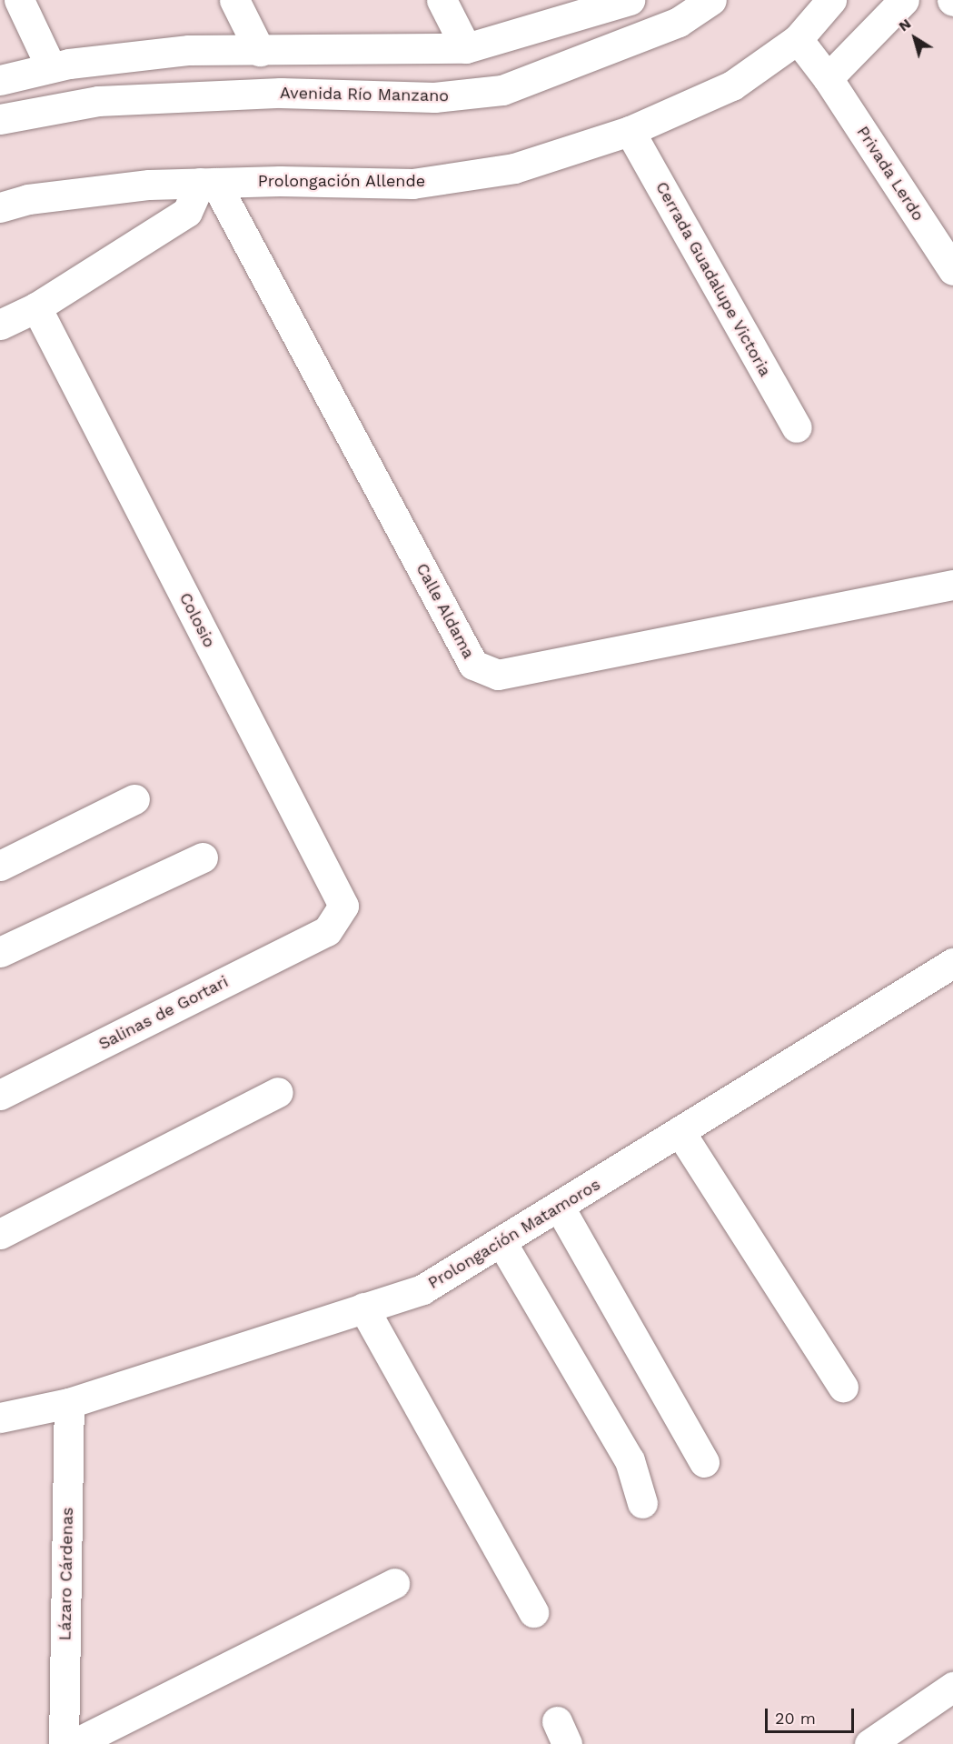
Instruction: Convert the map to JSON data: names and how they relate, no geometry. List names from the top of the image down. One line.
{"streets":{"street":["Avenida Río Manzano","Privada Lerdo","Prolongación Allende","Cerrada Guadalupe Victoria","Calle Aldama","Colosio","Salinas de Gortari","Prolongación Matamoros","Lázaro Cárdenas"]},"crossings":[["Privada Lerdo","Prolongación Allende"],["Prolongación Allende","Cerrada Guadalupe Victoria"],["Prolongación Allende","Calle Aldama"],["Colosio","Salinas de Gortari"],["Prolongación Matamoros","Lázaro Cárdenas"]],"scale_bar":"20 m","north":"top left"}
